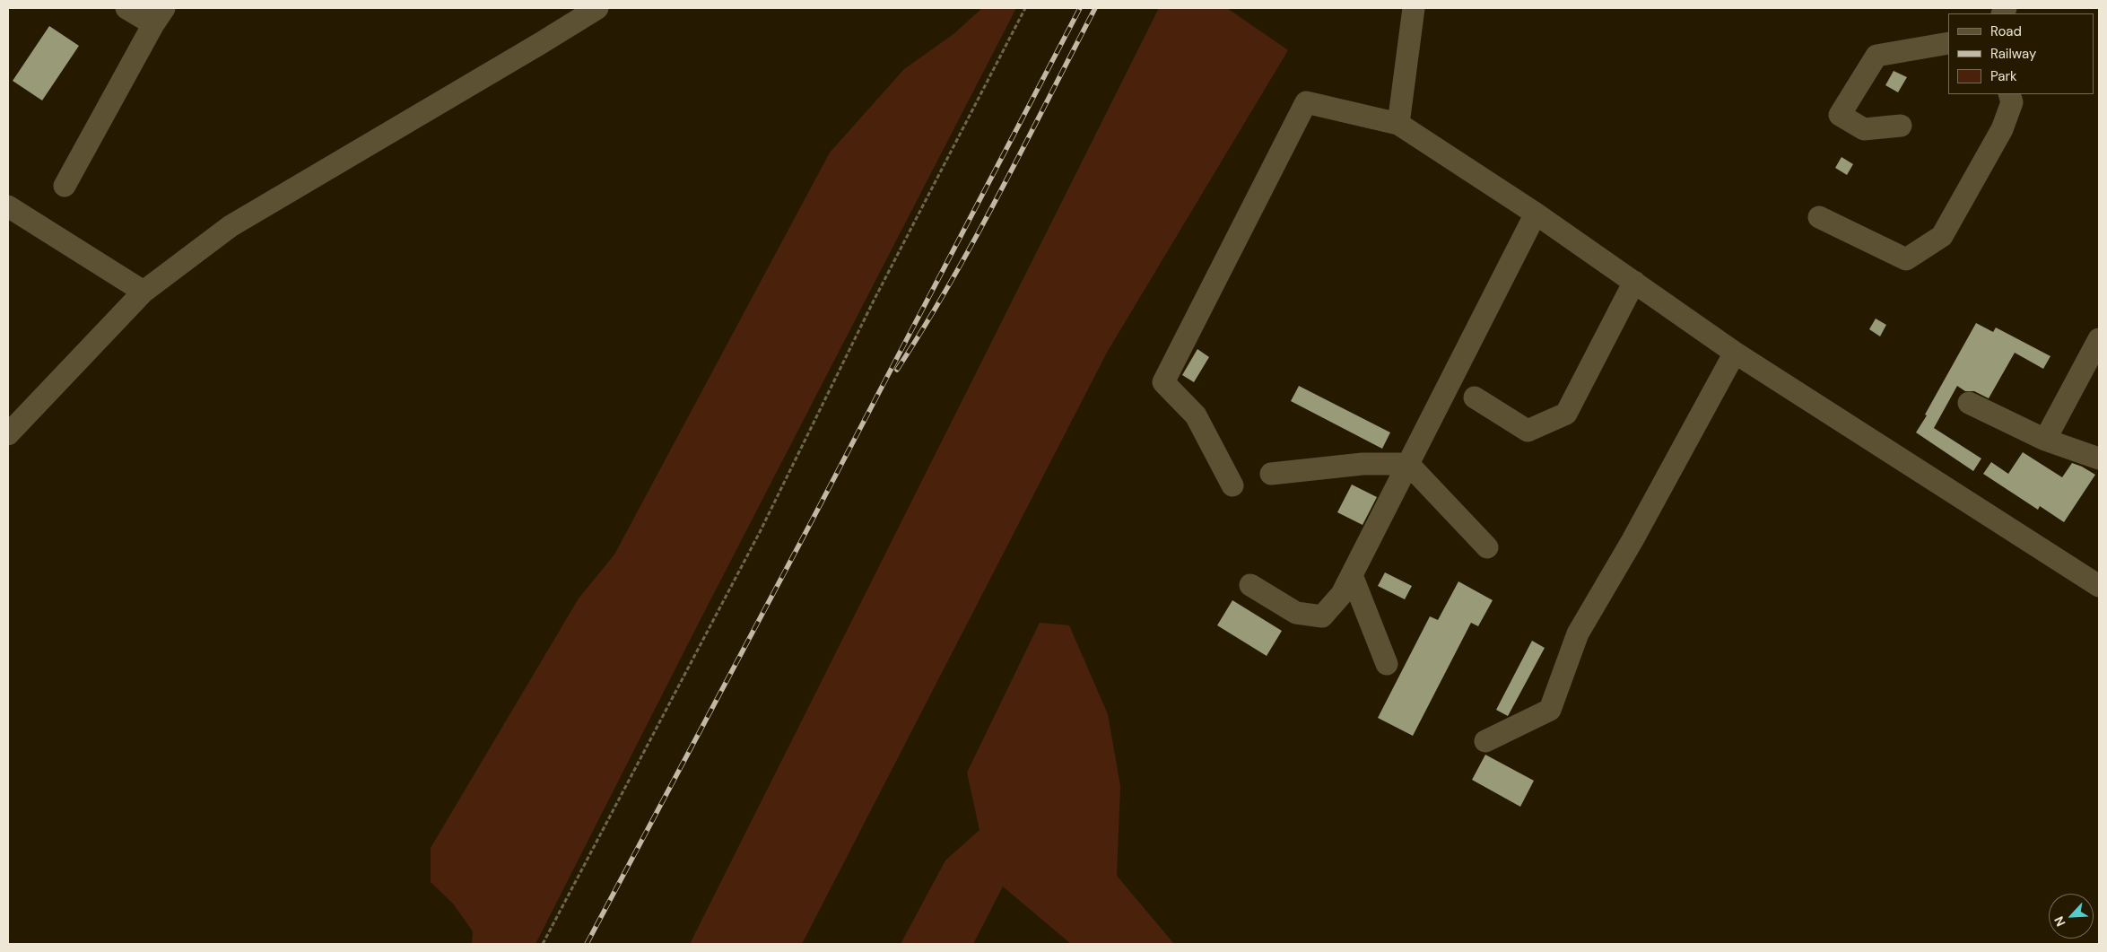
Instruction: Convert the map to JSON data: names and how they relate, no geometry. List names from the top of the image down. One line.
{"legend":["Road","Railway","Park"],"north":"bottom left"}
